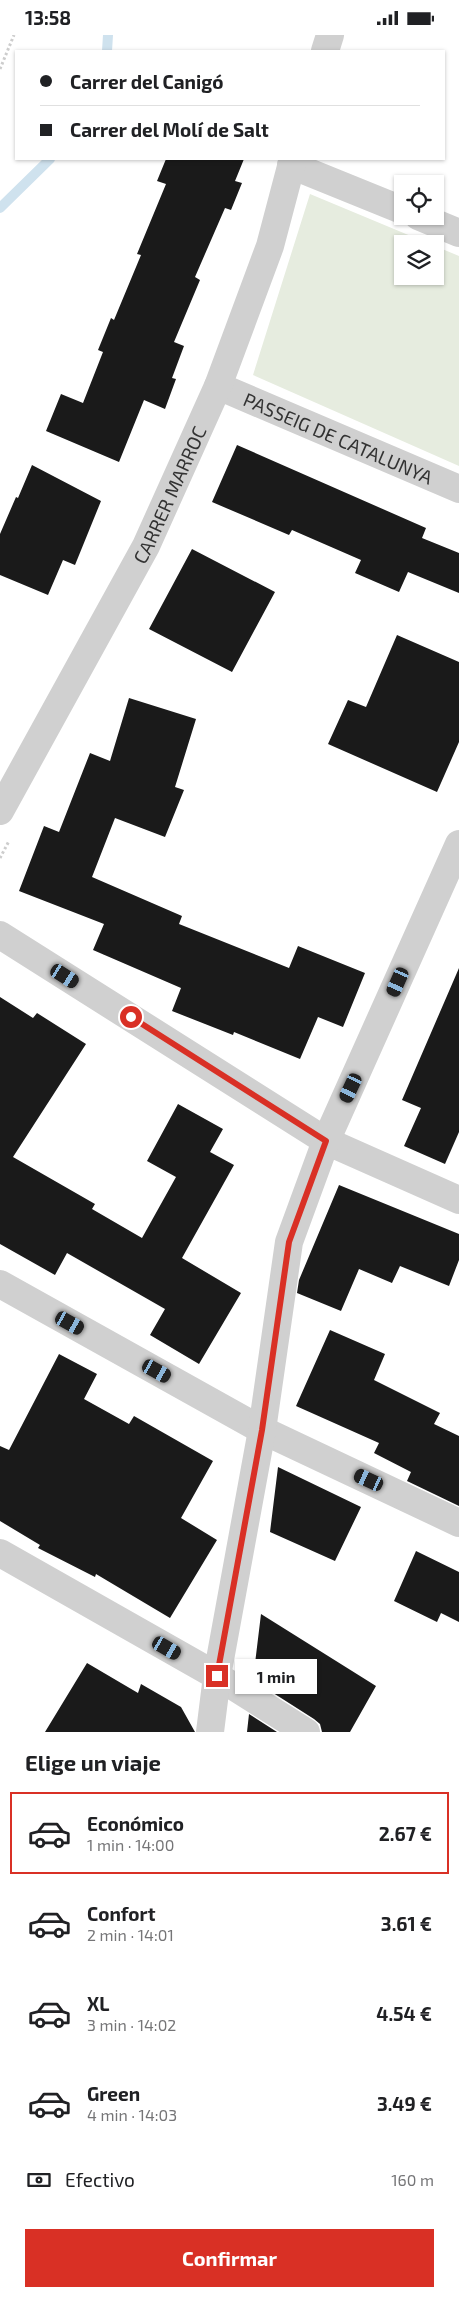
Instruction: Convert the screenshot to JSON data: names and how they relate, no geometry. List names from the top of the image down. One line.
{"streets":{"street":["PASSEIG DE CATALUNYA","CARRER MARROC"]},"crossings":[["PASSEIG DE CATALUNYA","CARRER MARROC"]],"page":{"status":"13:58","banner":["Carrer del Canigó","Carrer del Molí de Salt"],"bubble":"1 min","heading":"Elige un viaje","list":[{"name":"Económico","note":"1 min · 14:00","value":"2.67 €"},{"name":"Confort","note":"2 min · 14:01","value":"3.61 €"},{"name":"XL","note":"3 min · 14:02","value":"4.54 €"},{"name":"Green","note":"4 min · 14:03","value":"3.49 €"}],"pay":["Efectivo","160 m"],"buttons":"Confirmar"}}
